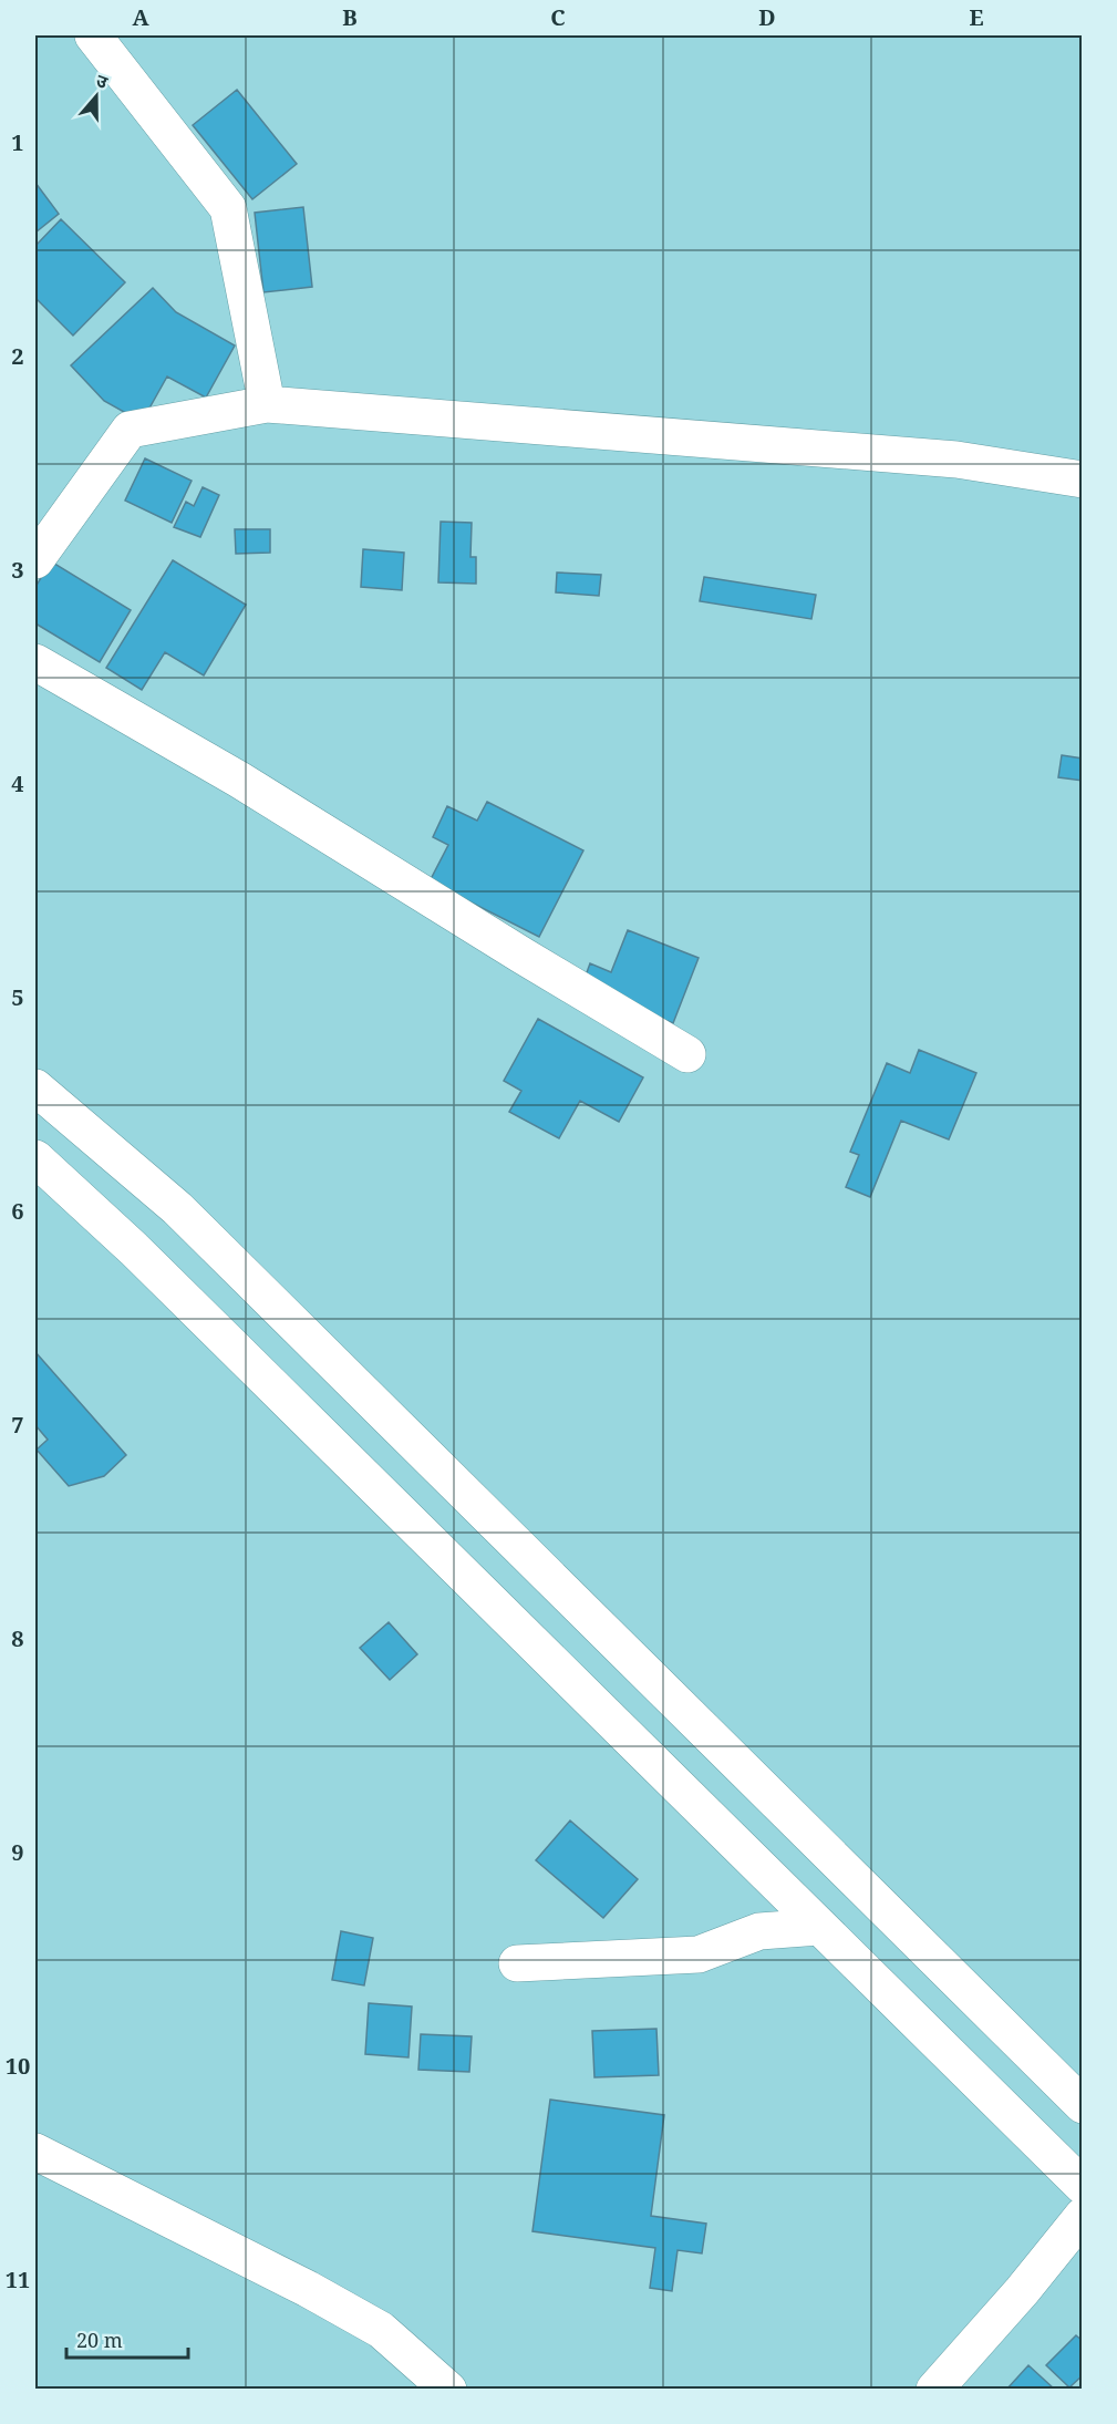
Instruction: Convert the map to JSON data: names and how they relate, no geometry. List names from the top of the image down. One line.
{"scale_bar":"20 m","north":"top","grid":{"columns":["A","B","C","D","E"],"rows":["1","2","3","4","5","6","7","8","9","10","11"]}}
